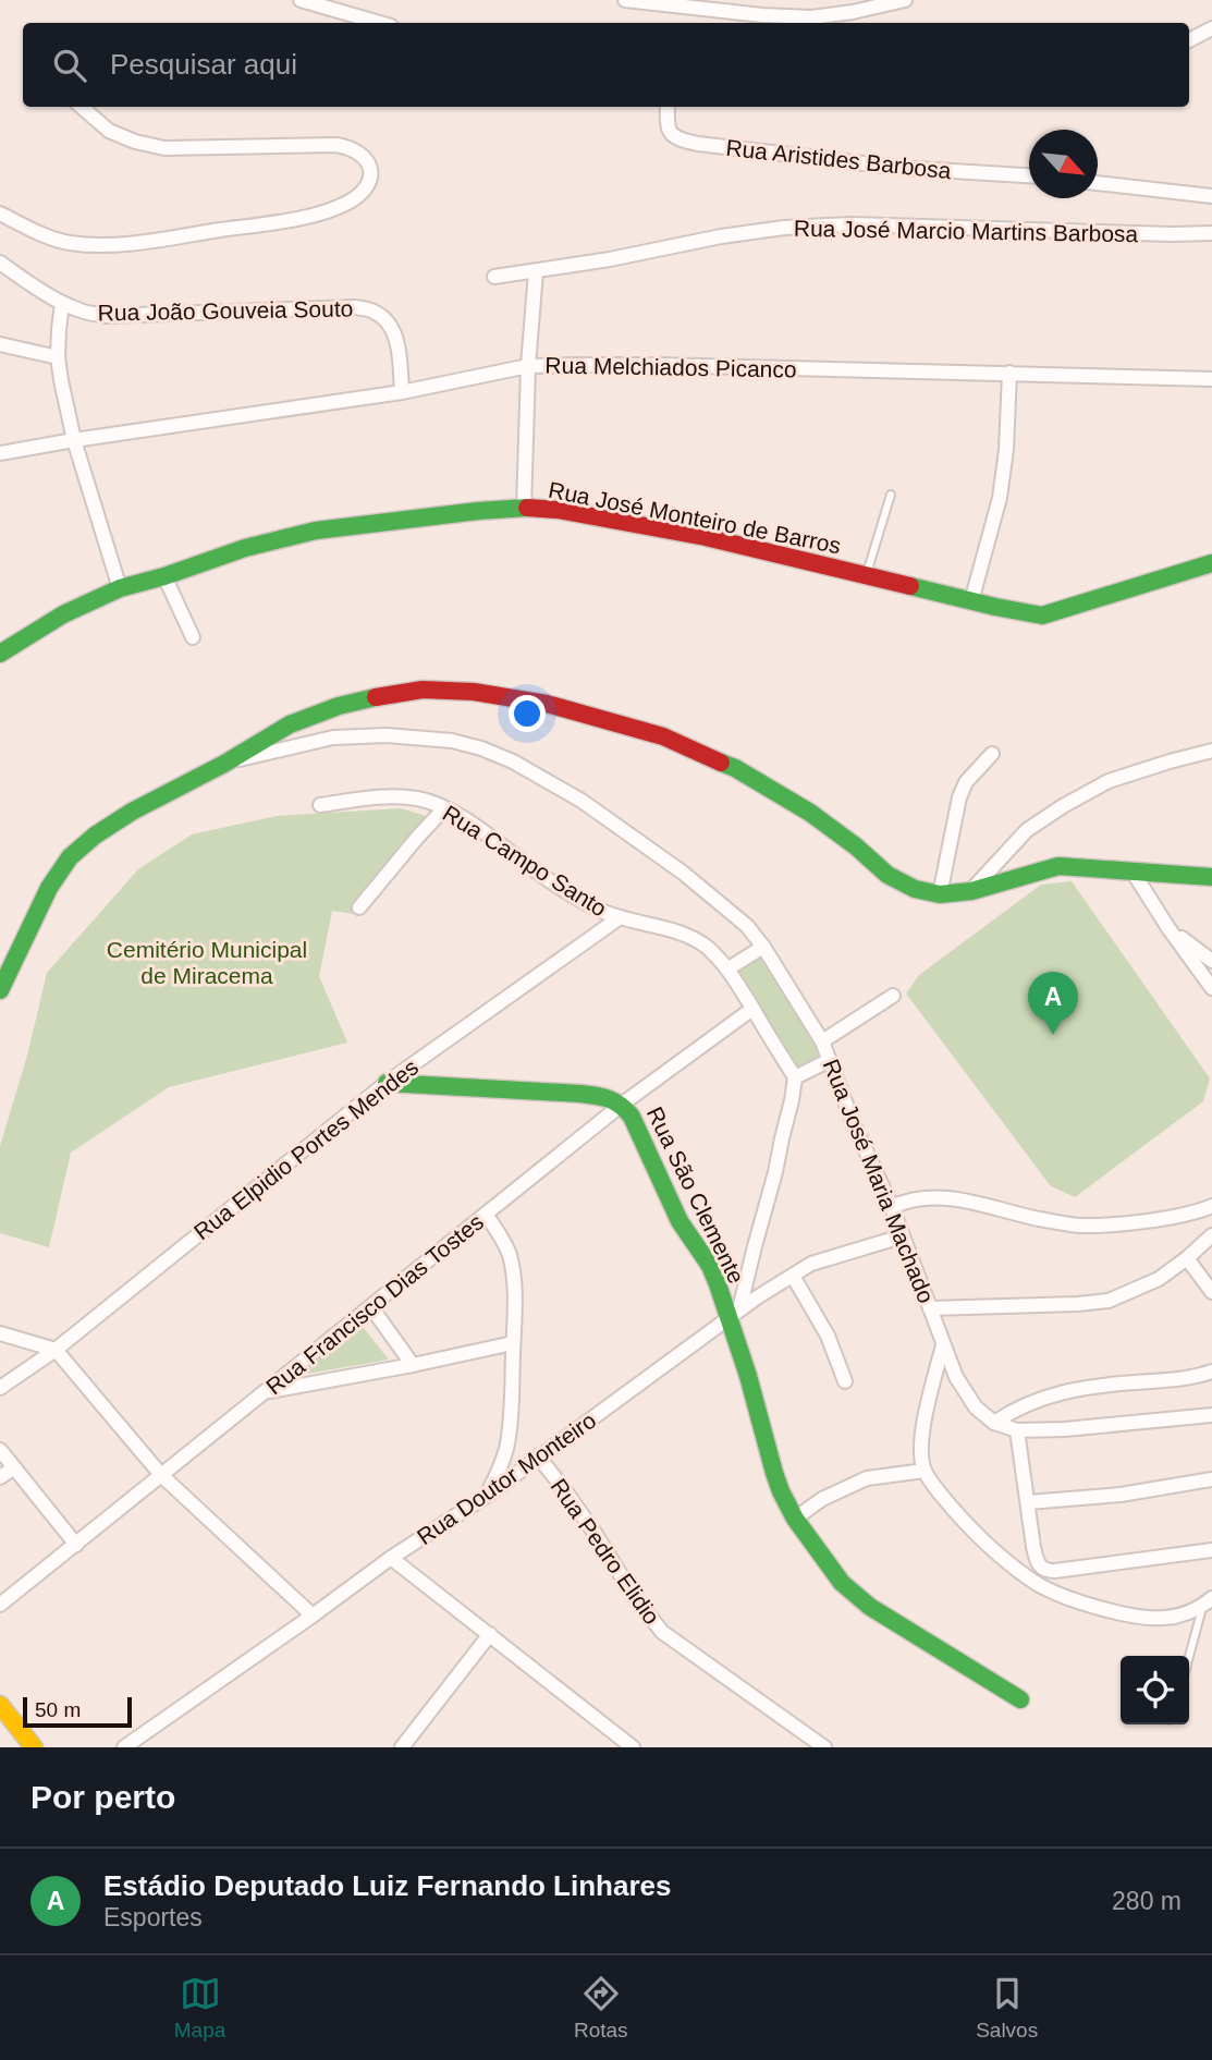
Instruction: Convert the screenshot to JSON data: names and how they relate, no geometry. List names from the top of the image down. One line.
{"streets":{"street":["Rua Aristides Barbosa","Rua José Marcio Martins Barbosa","Rua João Gouveia Souto","Rua Melchiados Picanco","Rua José Monteiro de Barros","Rua Campo Santo","Rua Elpidio Portes Mendes","Rua José Maria Machado","Rua São Clemente","Rua Francisco Dias Tostes","Rua Doutor Monteiro","Rua Pedro Elidio"]},"crossings":[["Rua João Gouveia Souto","Rua Melchiados Picanco"],["Rua Campo Santo","Rua Elpidio Portes Mendes"],["Rua Campo Santo","Rua Francisco Dias Tostes"],["Rua Elpidio Portes Mendes","Rua São Clemente"],["Rua José Maria Machado","Rua Doutor Monteiro"],["Rua São Clemente","Rua Francisco Dias Tostes"],["Rua São Clemente","Rua Doutor Monteiro"],["Rua Doutor Monteiro","Rua Pedro Elidio"]],"parks":["Cemitério Municipal de Miracema"],"scale_bar":"50 m","north":"bottom right","page":{"search":"Pesquisar aqui","pins":"A","scale":"50 m","heading":"Por perto","list":[{"mark":"A","name":"Estádio Deputado Luiz Fernando Linhares","note":"Esportes","value":"280 m"}],"nav":["Mapa","Rotas","Salvos"]}}
